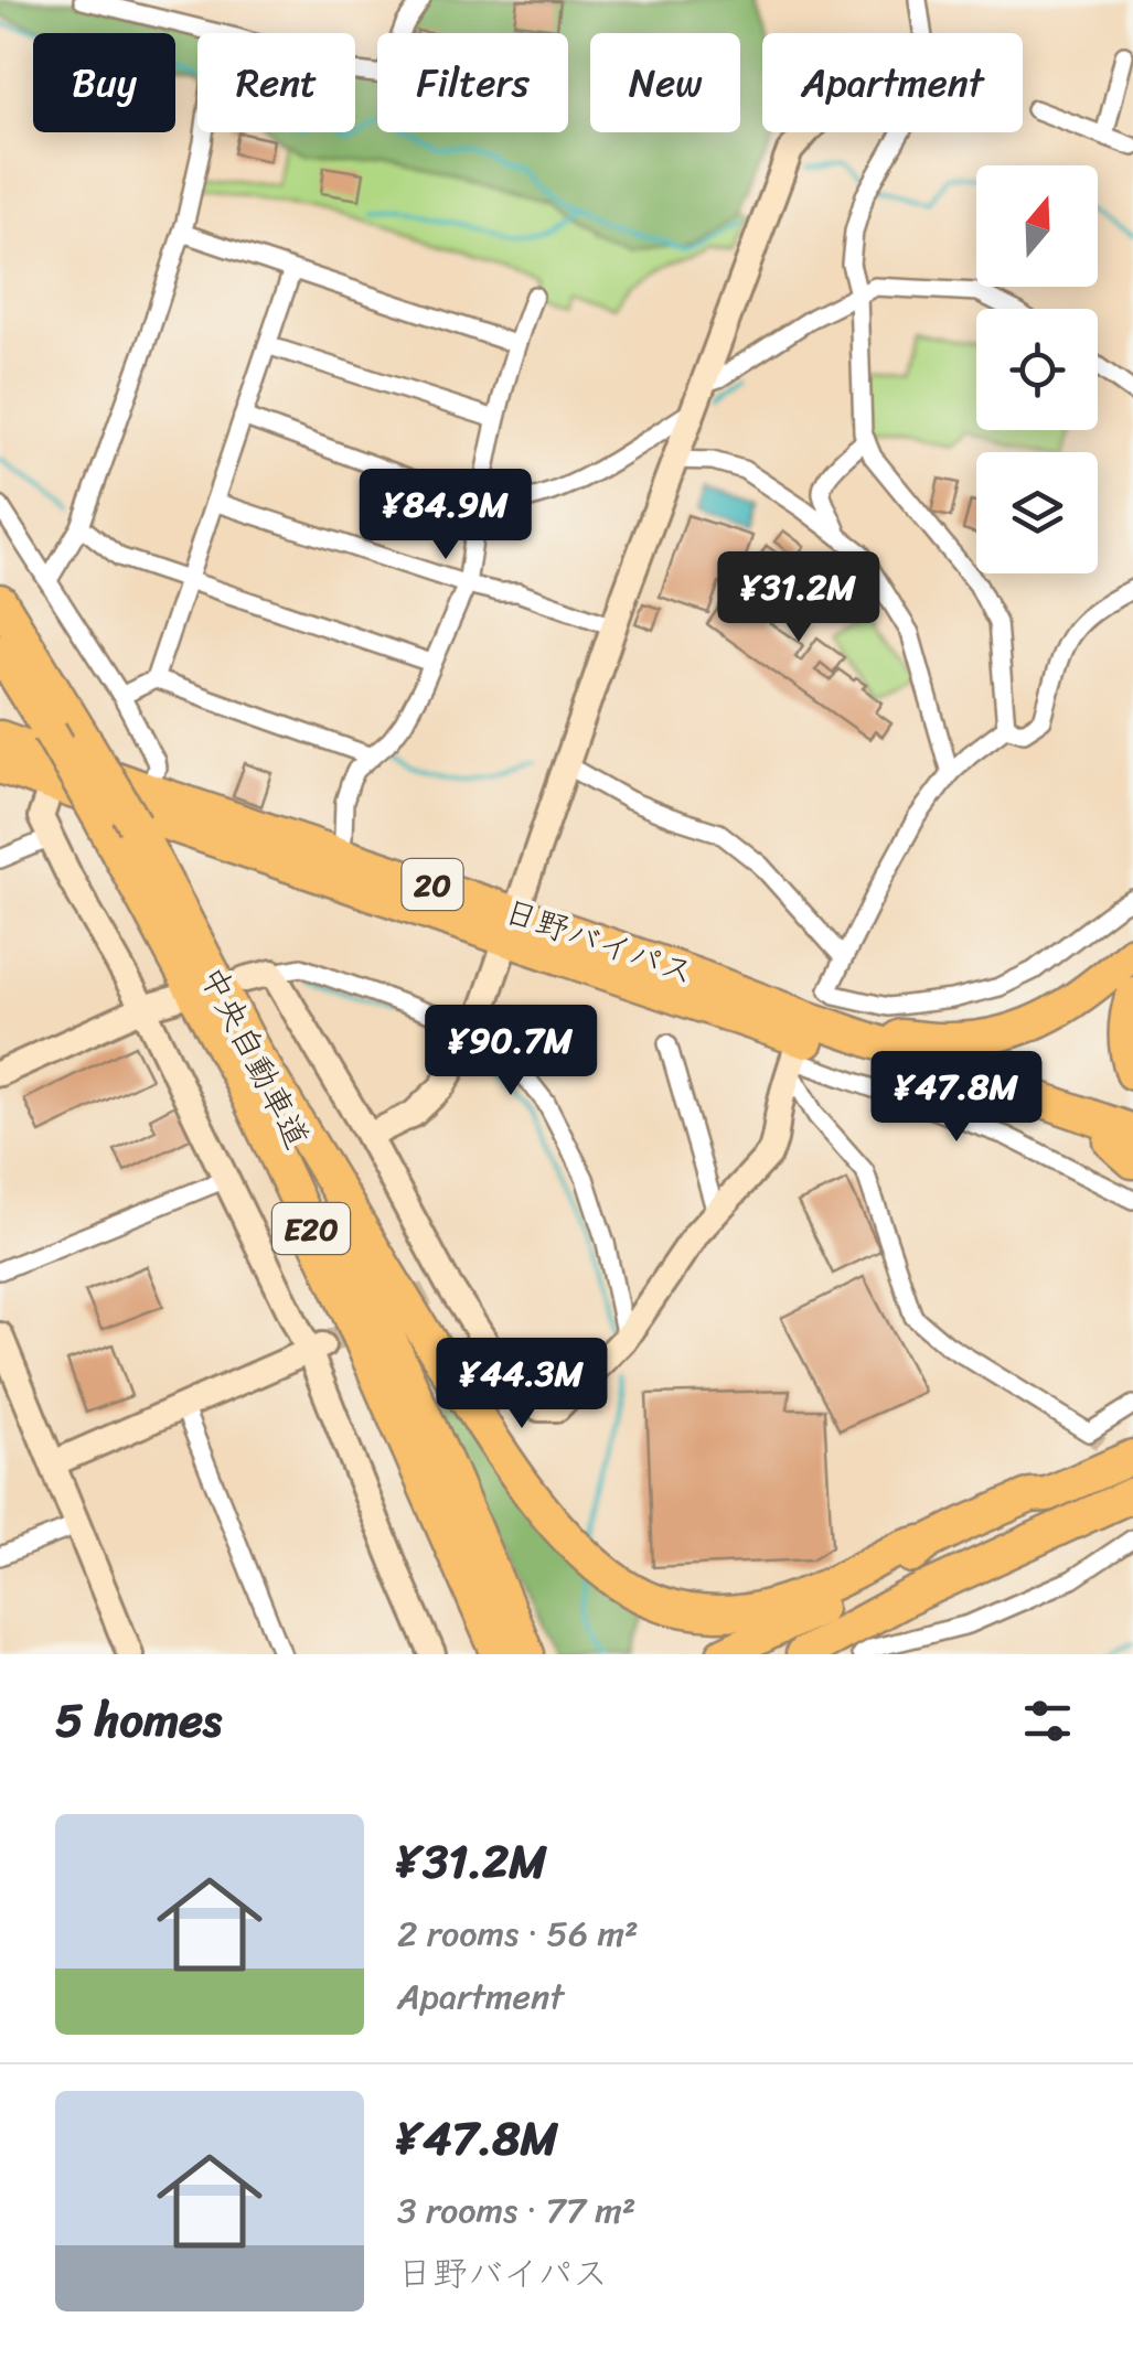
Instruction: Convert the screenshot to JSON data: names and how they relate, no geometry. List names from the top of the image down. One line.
{"streets":{"highway":["20","日野バイパス","中央自動車道","E20"]},"north":"top","page":{"chip":["Buy","Rent","Filters","New","Apartment"],"price":["¥84.9M","¥31.2M","¥90.7M","¥47.8M","¥44.3M"],"heading":"5 homes","list":[{"name":"¥31.2M","note":"2 rooms · 56 m² · Apartment"},{"name":"¥47.8M","note":"3 rooms · 77 m² · 日野バイパス"}]}}
